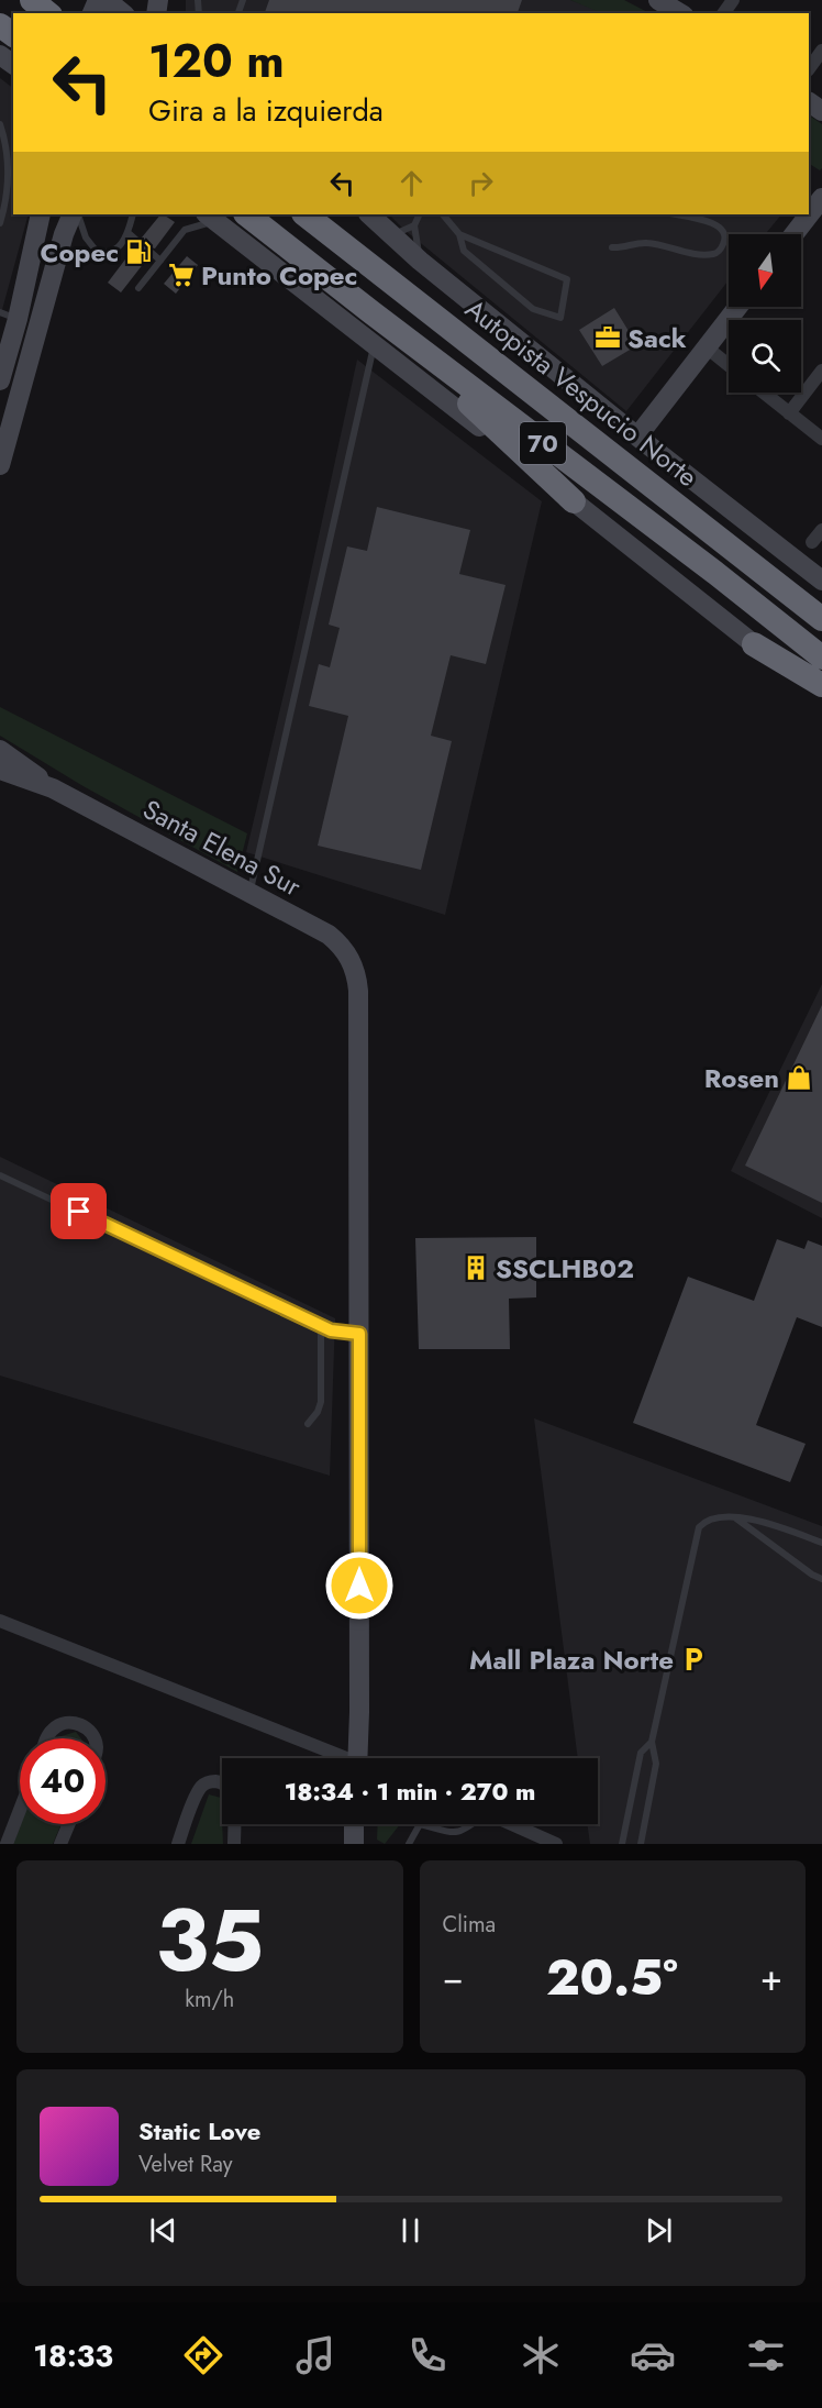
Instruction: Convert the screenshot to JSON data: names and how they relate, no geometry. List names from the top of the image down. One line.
{"streets":{"highway":["Autopista Vespucio Norte","70"],"street":["Santa Elena Sur"]},"places":{"fuel station":["Copec"],"supermarket":["Punto Copec"],"office":["Sack"],"shop":["Rosen"],"building":["SSCLHB02"],"parking":["Mall Plaza Norte"]},"north":"bottom","page":{"turn":["120 m","Gira a la izquierda"],"limit":"40","trip":"18:34 · 1 min · 270 m","tile":[["35","km/h"],"Clima"],"heat":["−","20.5°","+"],"song":["Static Love","Velvet Ray"],"tabs":"18:33"}}
